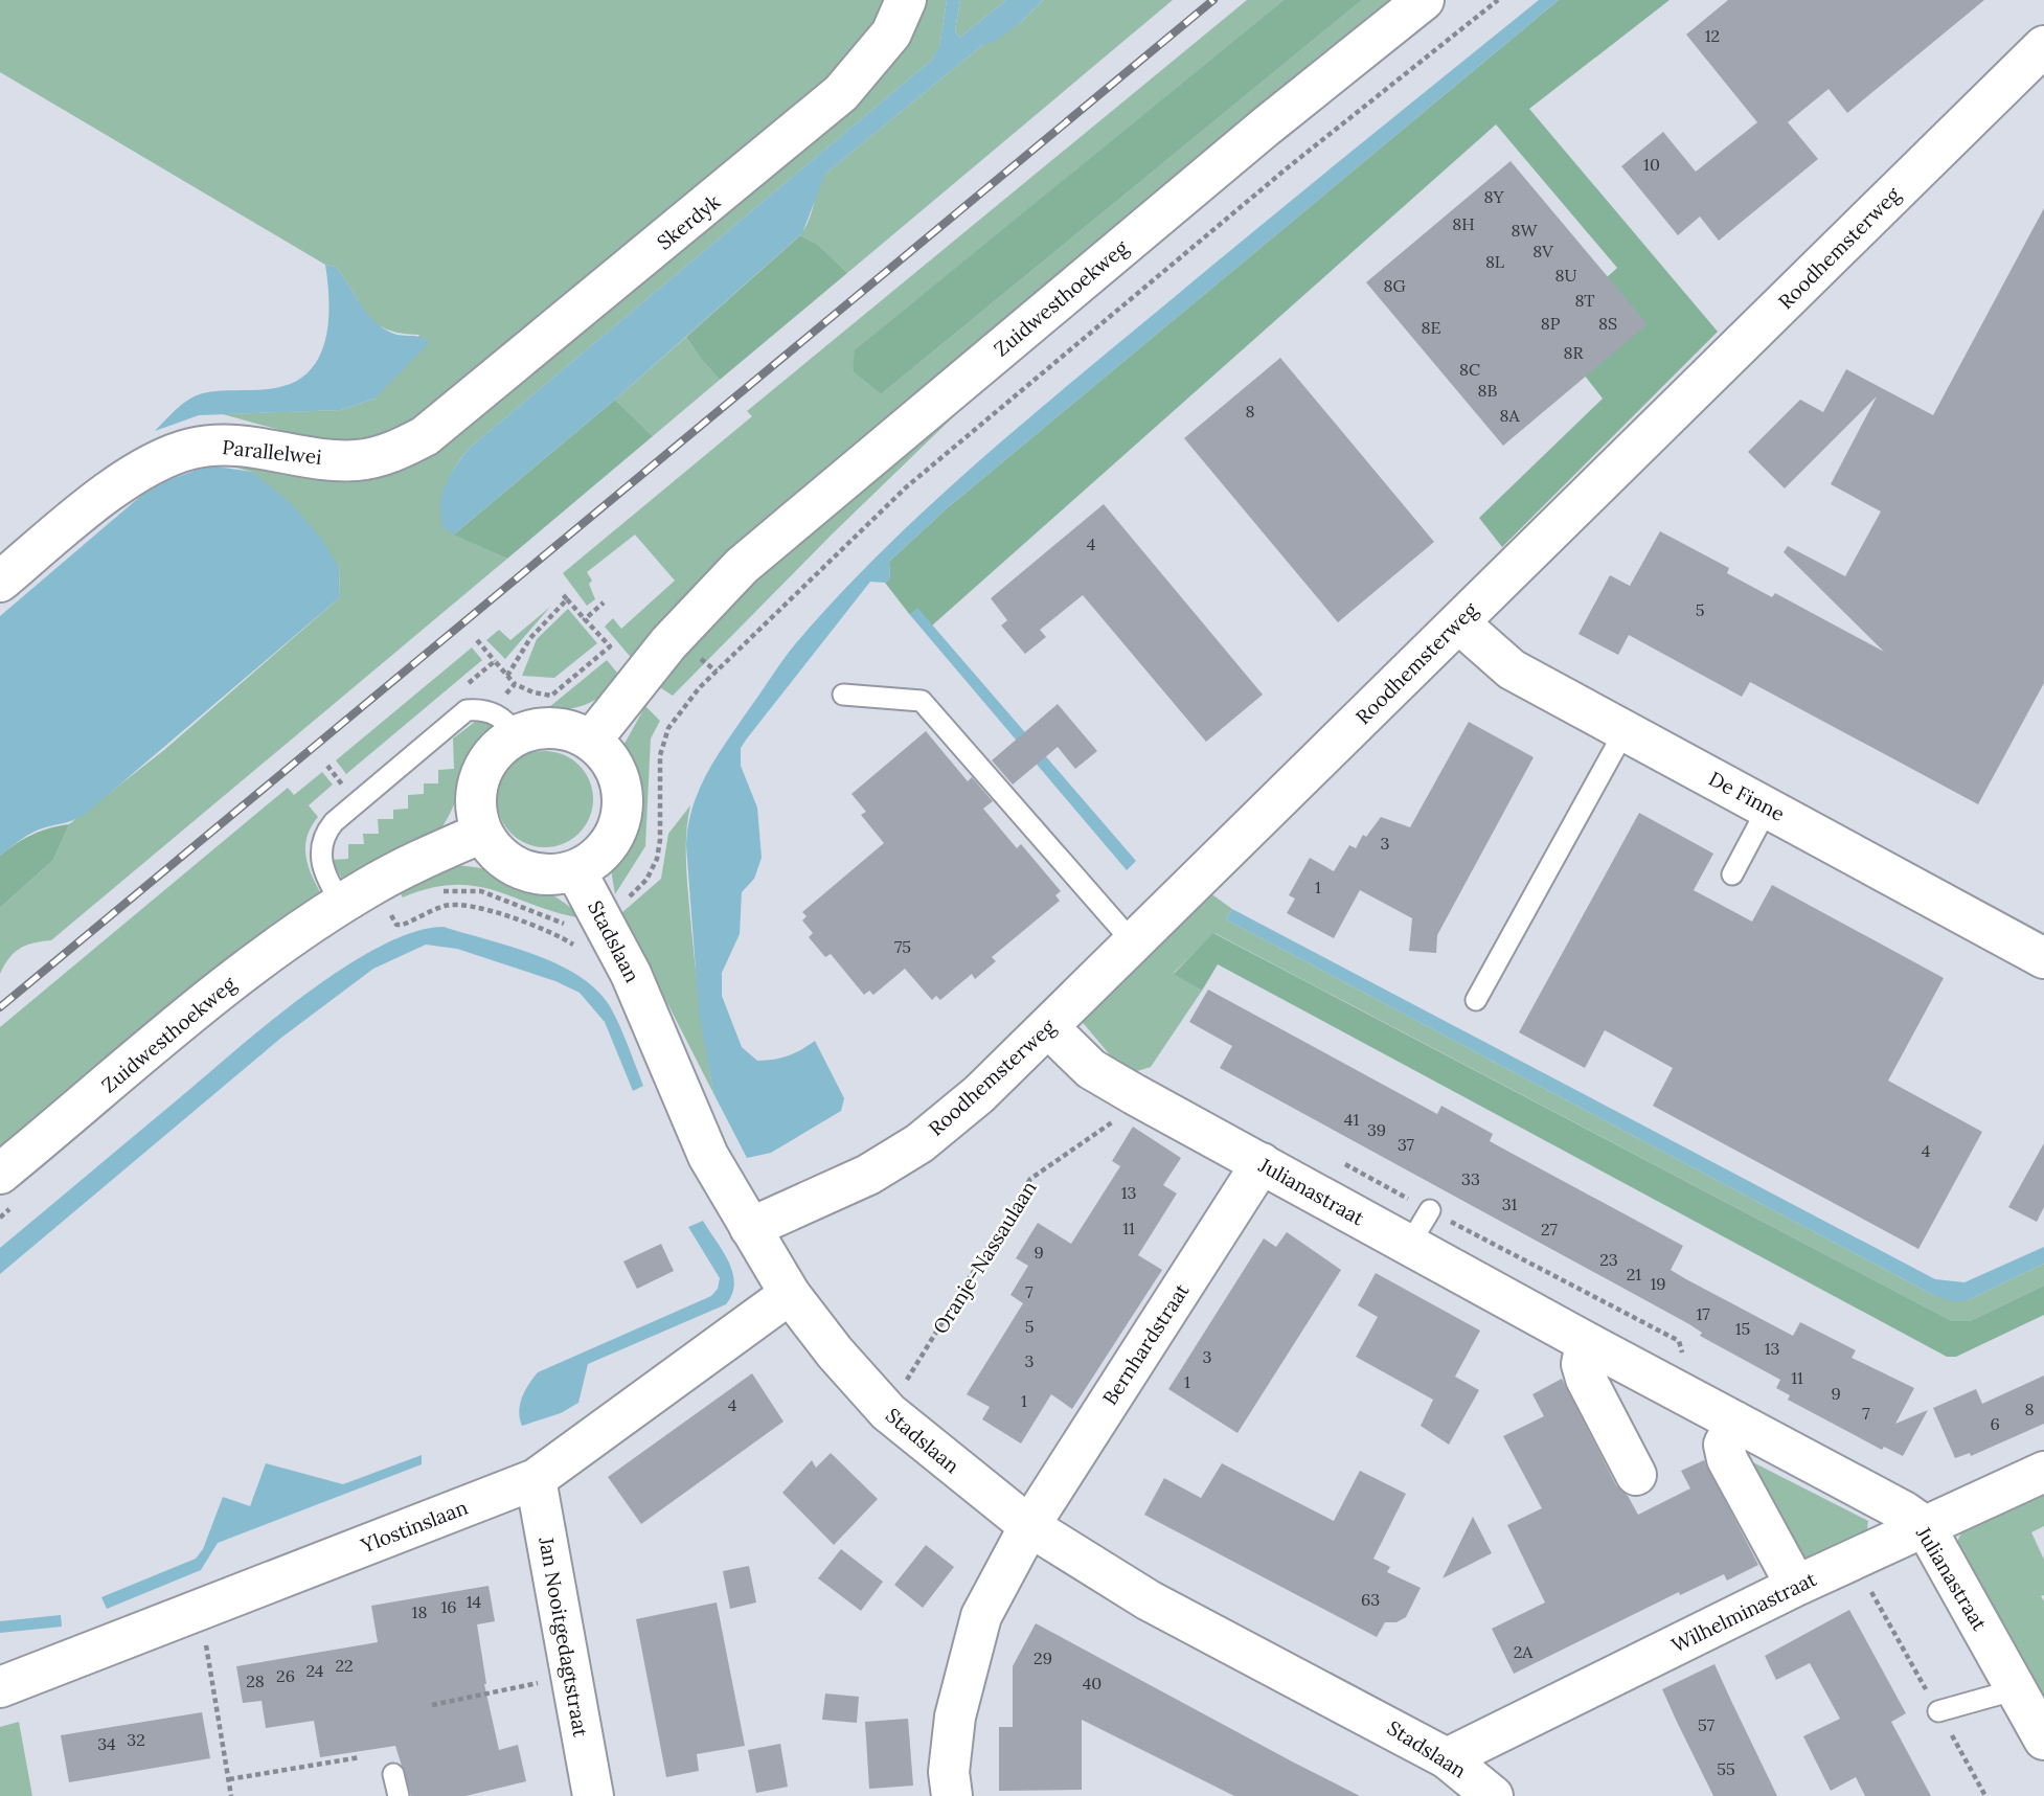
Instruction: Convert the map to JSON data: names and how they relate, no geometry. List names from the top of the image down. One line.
{"streets":{"street":["Skerdyk","Roodhemsterweg","Zuidwesthoekweg","Parallelwei","De Finne","Stadslaan","Julianastraat","Bernhardstraat","Ylostinslaan","Wilhelminastraat","Jan Nooitgedagtstraat"],"path":["Oranje-Nassaulaan"]},"crossings":[["Skerdyk","Parallelwei"],["Roodhemsterweg","De Finne"],["Roodhemsterweg","Stadslaan"],["Roodhemsterweg","Julianastraat"],["Zuidwesthoekweg","Stadslaan"],["Stadslaan","Oranje-Nassaulaan"],["Stadslaan","Bernhardstraat"],["Stadslaan","Ylostinslaan"],["Stadslaan","Wilhelminastraat"],["Julianastraat","Oranje-Nassaulaan"],["Julianastraat","Bernhardstraat"],["Julianastraat","Wilhelminastraat"],["Ylostinslaan","Jan Nooitgedagtstraat"]],"house_numbers":["12","10","8Y","8H","8W","8V","8L","8U","8G","8T","8P","8S","8E","8R","8C","8B","8","8A","4","5","3","1","75","41","39","37","4","33","13","31","11","27","9","23","21","19","7","17","5","15","13","3","3","11","1","9","1","4","8","7","6","63","14","16","18","2A","29","22","24","26","28","40","57","32","34","55"]}
